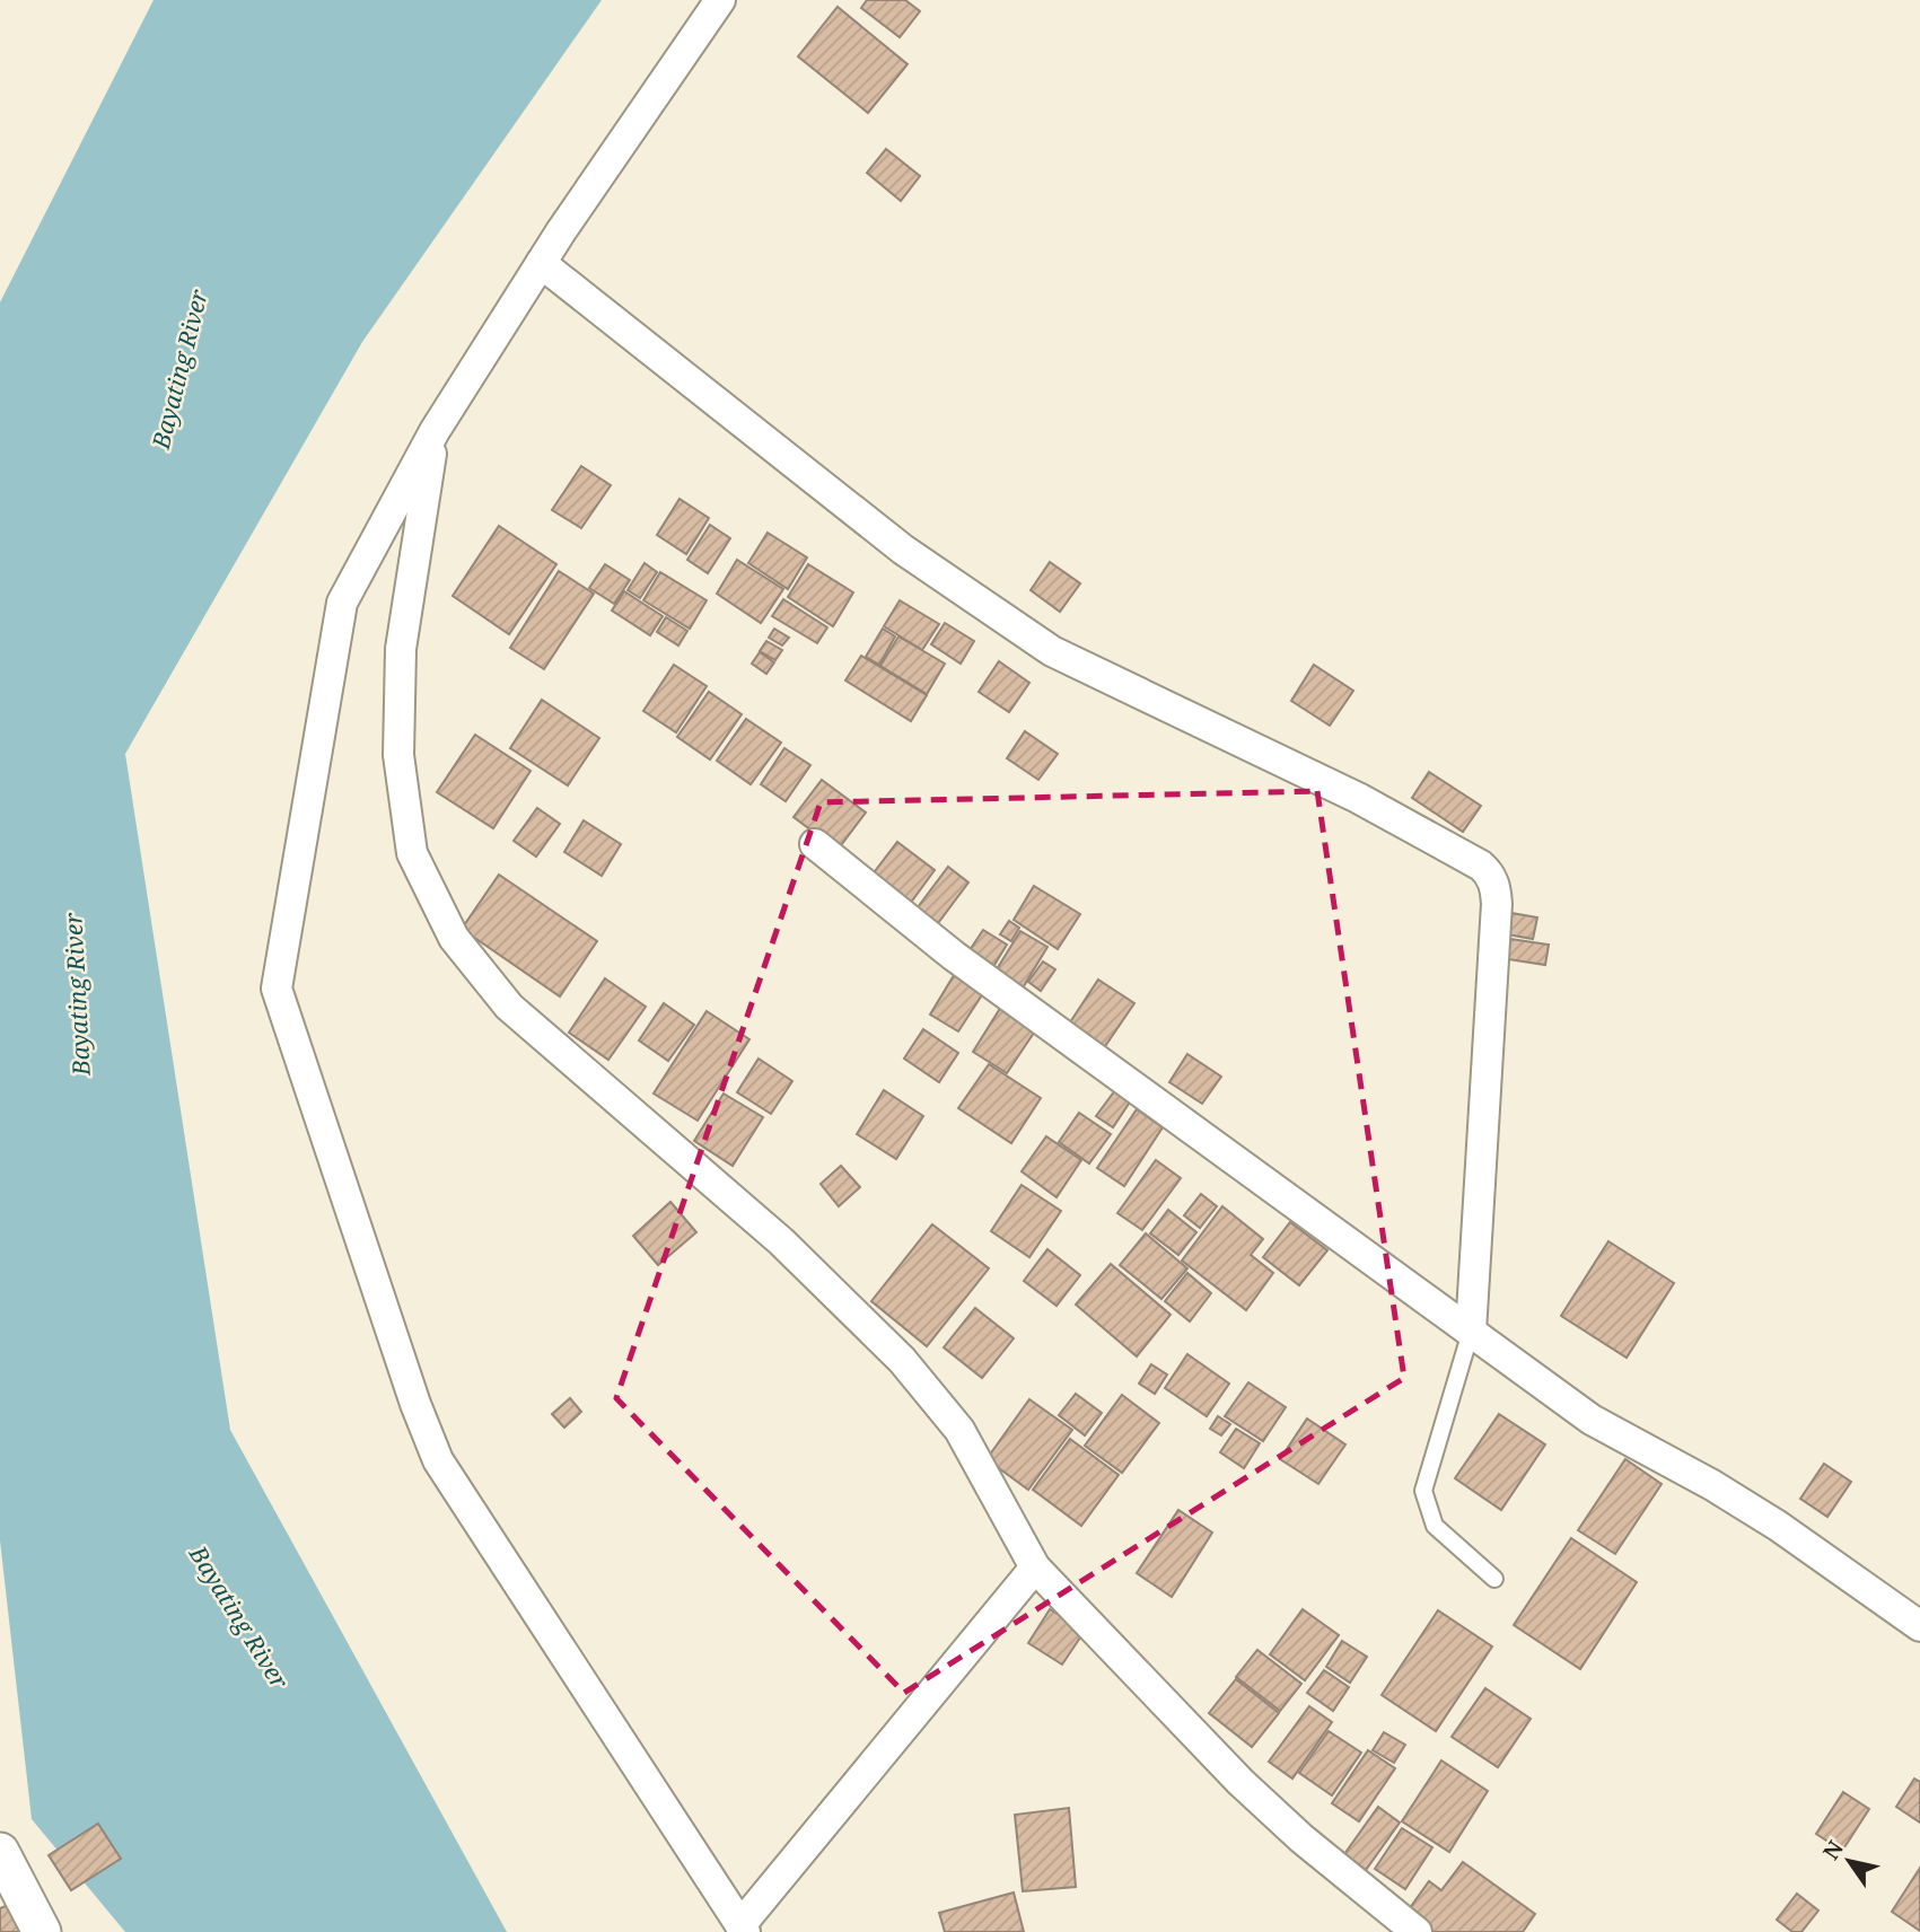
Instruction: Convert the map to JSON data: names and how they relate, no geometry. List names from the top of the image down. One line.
{"water":["Bayating River"],"north":"top left"}
